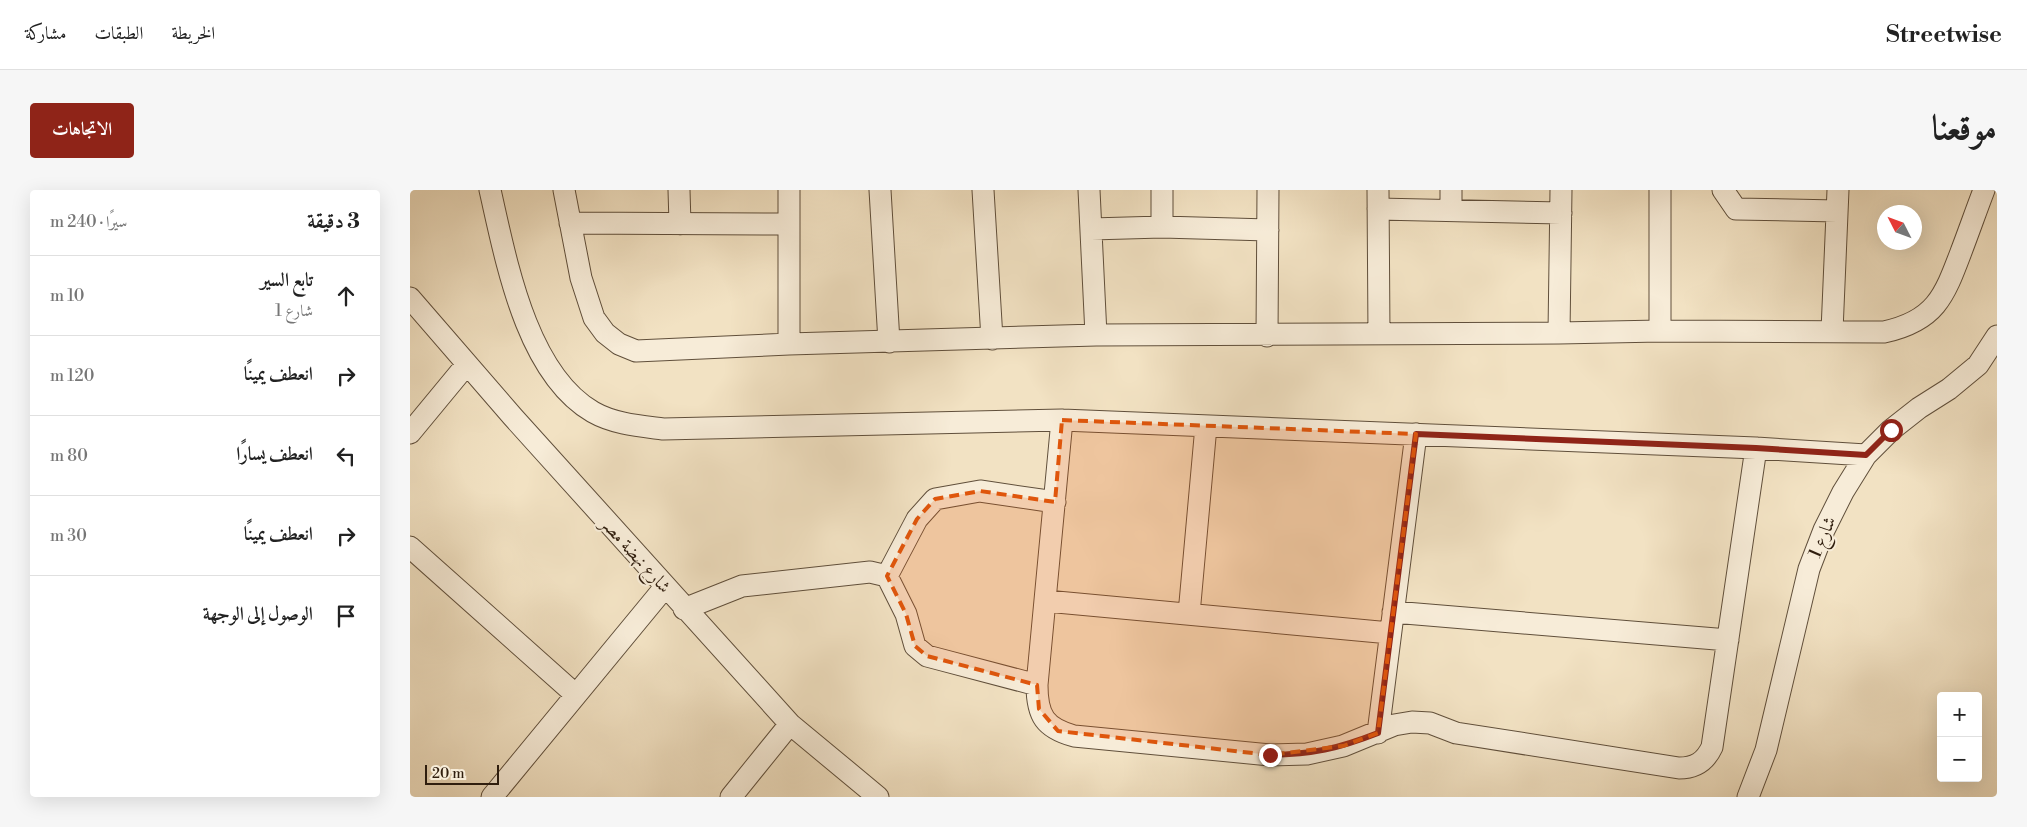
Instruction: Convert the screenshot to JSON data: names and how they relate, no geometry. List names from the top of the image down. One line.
{"streets":{"street":["شارع 1","شارع نهضة مصر"]},"scale_bar":"20 m","north":"top left","page":{"header":"Streetwise","nav":["الخريطة","الطبقات","مشاركة"],"title":"موقعنا","buttons":"الاتجاهات","heading":["3 دقيقة","سيرًا · 240 m"],"list":[["تابع السير","شارع 1","10 m"],["انعطف يمينًا","120 m"],["انعطف يسارًا","80 m"],["انعطف يمينًا","30 m"],"الوصول إلى الوجهة"],"map_buttons":["+","−"],"scale":"20 m"}}
